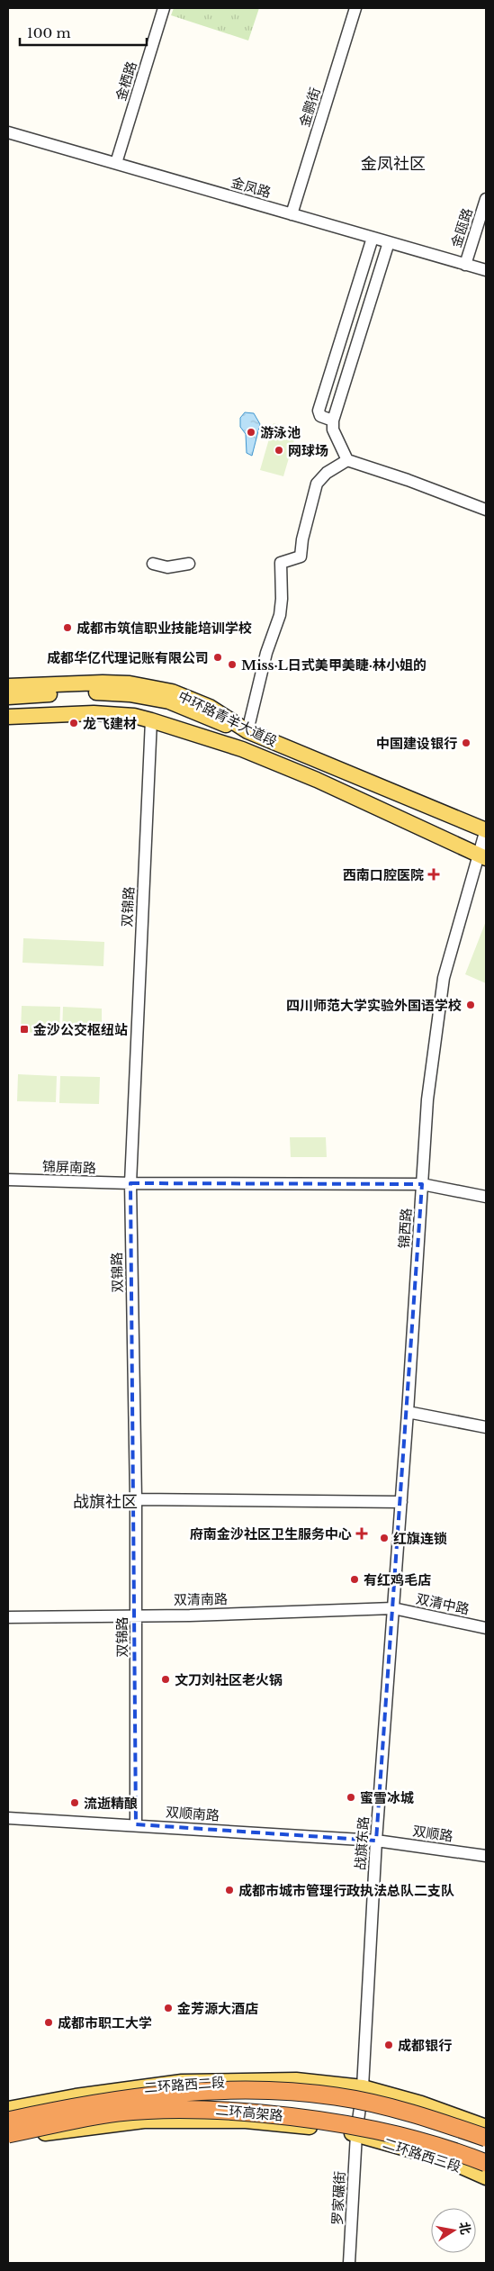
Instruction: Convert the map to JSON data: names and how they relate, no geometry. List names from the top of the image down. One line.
{"streets":{"highway":["二环高架路"],"main road":["中环路青羊大道段","二环路西二段","二环路西三段"],"street":["金栖路","金鹏街","金凤路","金瓯路","双锦路","锦屏南路","锦西路","双清南路","双清中路","双顺南路","双顺路","战旗东路","罗家碾街"]},"crossings":[["金栖路","金凤路"],["金鹏街","金凤路"],["金凤路","金瓯路"],["中环路青羊大道段","双锦路"],["中环路青羊大道段","锦西路"],["双锦路","锦屏南路"],["双锦路","双清南路"],["双锦路","双顺南路"],["锦屏南路","锦西路"],["锦西路","双清南路"],["锦西路","双清中路"],["锦西路","战旗东路"],["双清南路","双清中路"],["双清南路","战旗东路"],["双清中路","战旗东路"],["双顺南路","双顺路"],["双顺南路","战旗东路"],["双顺路","战旗东路"],["战旗东路","二环路西二段"],["战旗东路","二环路西三段"],["战旗东路","罗家碾街"],["二环路西三段","罗家碾街"]],"districts":["金凤社区","战旗社区"],"places":{"other":["游泳池","网球场","成都市筑信职业技能培训学校","成都华亿代理记账有限公司","Miss·L日式美甲美睫·林小姐的","龙飞建材","中国建设银行","四川师范大学实验外国语学校","红旗连锁","有红鸡毛店","文刀刘社区老火锅","蜜雪冰城","流逝精酿","成都市城市管理行政执法总队二支队","金芳源大酒店","成都市职工大学","成都银行"],"health":["西南口腔医院","府南金沙社区卫生服务中心"],"transit":["金沙公交枢纽站"]},"scale_bar":"100 m","north":"right"}
